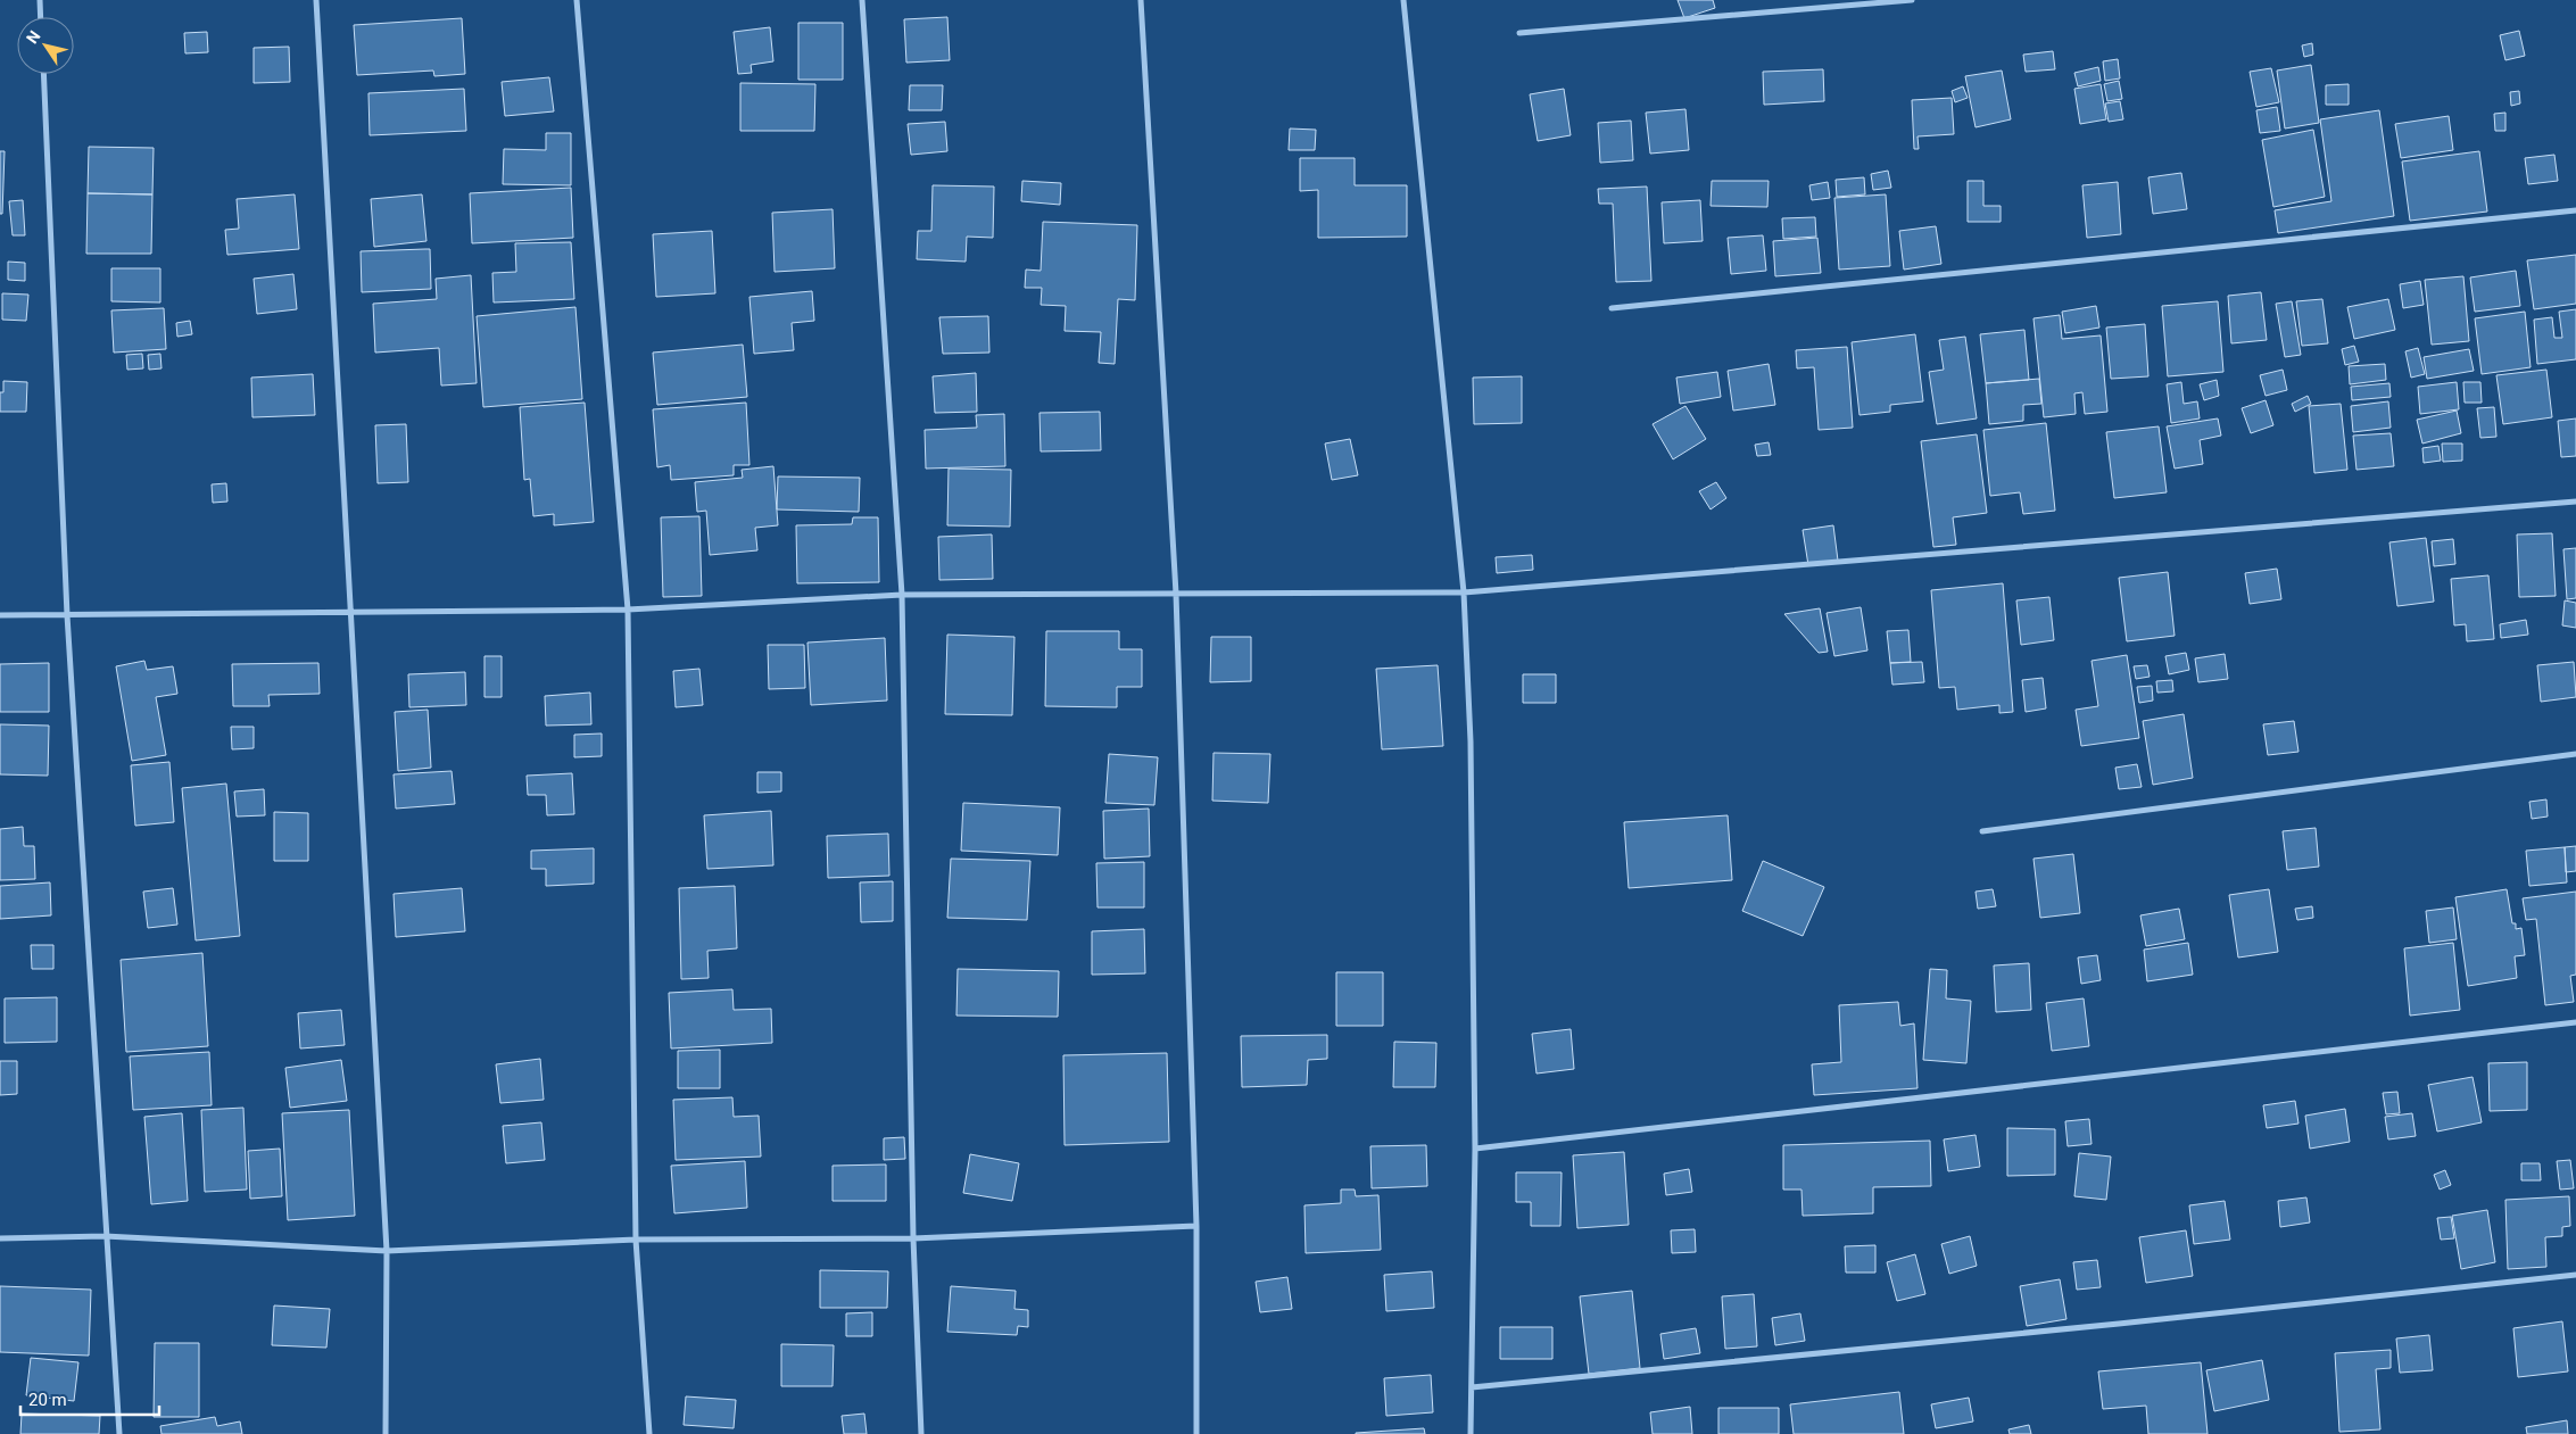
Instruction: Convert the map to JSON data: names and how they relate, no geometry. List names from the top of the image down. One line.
{"scale_bar":"20 m","north":"top left"}
